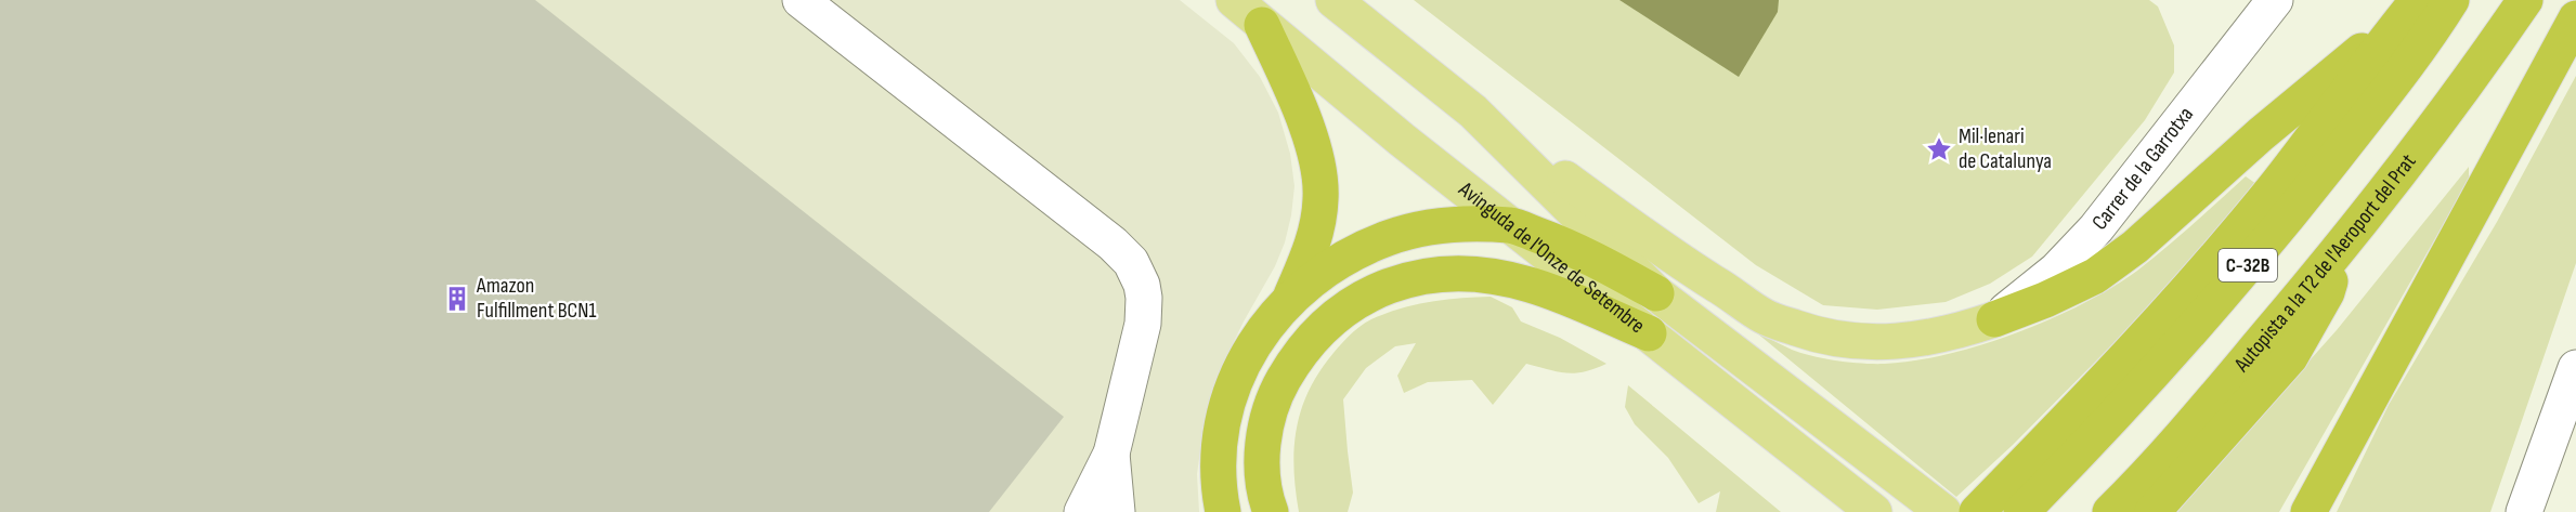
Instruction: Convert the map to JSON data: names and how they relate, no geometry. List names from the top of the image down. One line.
{"streets":{"highway":["Autopista a la T2 de l'Aeroport del Prat","C-32B"],"main road":["Avinguda de l'Onze de Setembre"],"street":["Carrer de la Garrotxa"]},"places":{"place":["Mil·lenari de Catalunya"],"building":["Amazon Fulfillment BCN1"]}}
